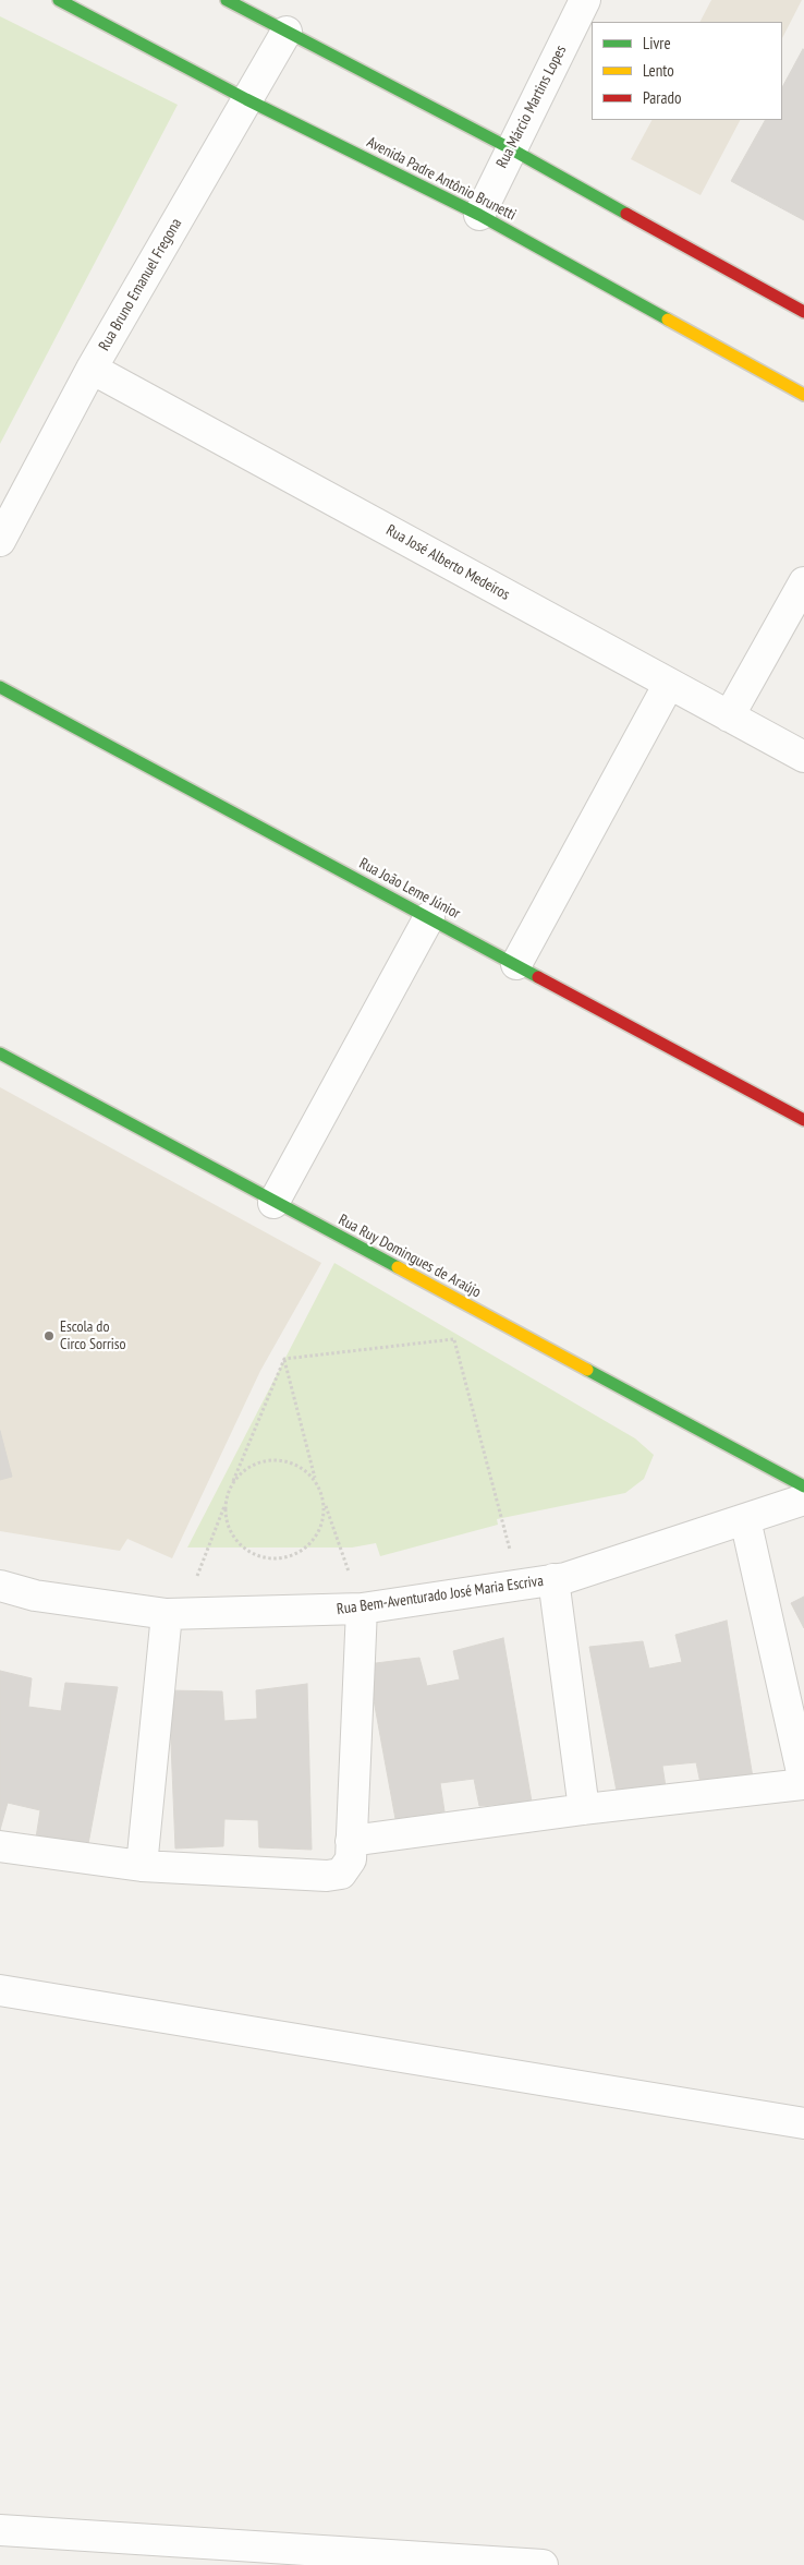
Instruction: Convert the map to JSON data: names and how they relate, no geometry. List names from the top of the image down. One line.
{"streets":{"street":["Rua Márcio Martins Lopes","Avenida Padre Antônio Brunetti","Rua Bruno Emanuel Fregona","Rua José Alberto Medeiros","Rua João Leme Júnior","Rua Ruy Domingues de Araújo","Rua Bem-Aventurado José Maria Escriva"]},"crossings":[["Rua Márcio Martins Lopes","Avenida Padre Antônio Brunetti"],["Avenida Padre Antônio Brunetti","Rua Bruno Emanuel Fregona"],["Rua Bruno Emanuel Fregona","Rua José Alberto Medeiros"]],"places":["Escola do Circo Sorriso"],"legend":["Livre","Lento","Parado"]}
